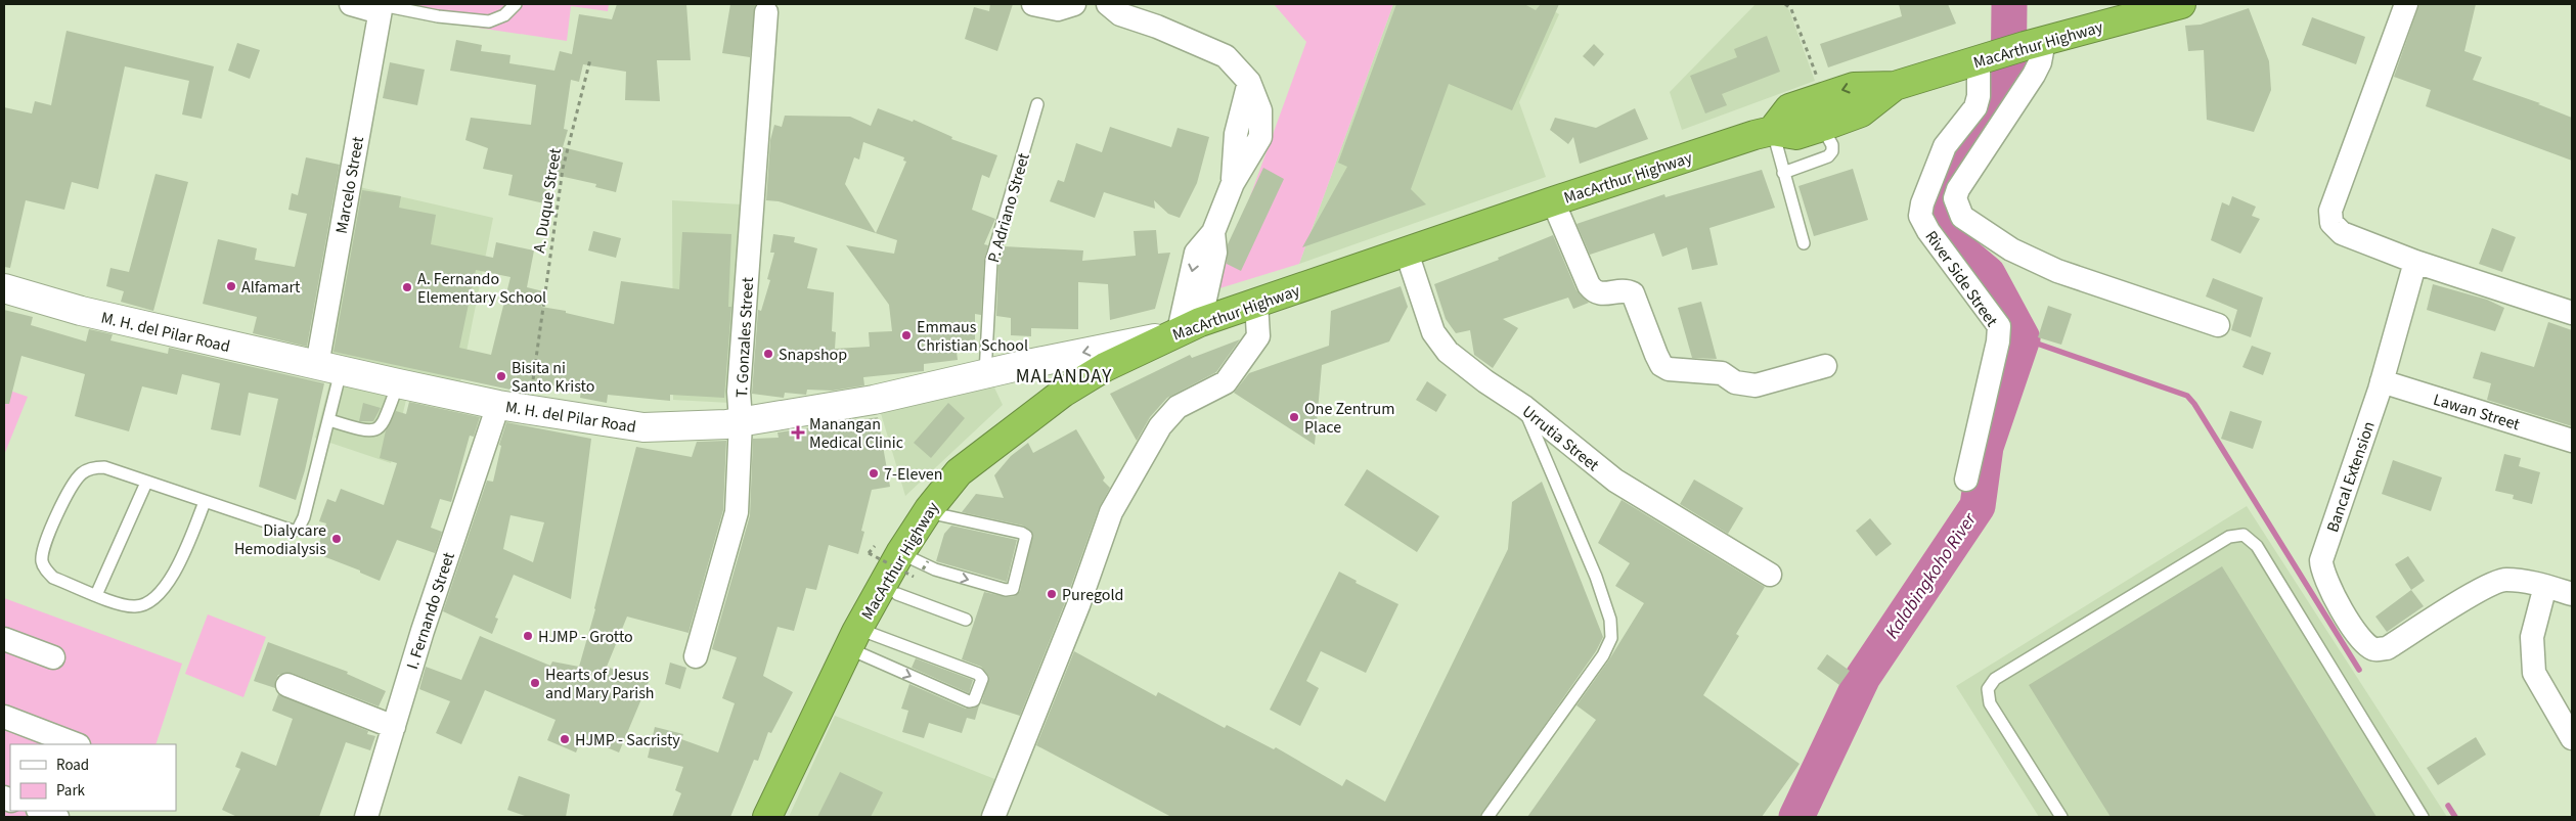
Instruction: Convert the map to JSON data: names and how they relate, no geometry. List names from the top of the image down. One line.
{"streets":{"highway":["MacArthur Highway"],"main road":["M. H. del Pilar Road"],"street":["Marcelo Street","River Side Street","T. Gonzales Street","Lawan Street","Urrutia Street","Bancal Extension","I. Fernando Street"],"lane":["P. Adriano Street"],"path":["A. Duque Street"]},"crossings":[["MacArthur Highway","River Side Street"],["MacArthur Highway","M. H. del Pilar Road"],["MacArthur Highway","Urrutia Street"],["Marcelo Street","M. H. del Pilar Road"],["A. Duque Street","M. H. del Pilar Road"],["P. Adriano Street","M. H. del Pilar Road"],["M. H. del Pilar Road","T. Gonzales Street"],["M. H. del Pilar Road","I. Fernando Street"],["Lawan Street","Bancal Extension"]],"districts":["MALANDAY"],"water":["Kalabingkoho River"],"places":{"other":["Alfamart","A. Fernando Elementary School","Emmaus Christian School","Snapshop","Bisita ni Santo Kristo","One Zentrum Place","7-Eleven","Dialycare Hemodialysis","Puregold","HJMP - Grotto","Hearts of Jesus and Mary Parish","HJMP - Sacristy"],"health":["Manangan Medical Clinic"]},"legend":["Road","Park"]}
